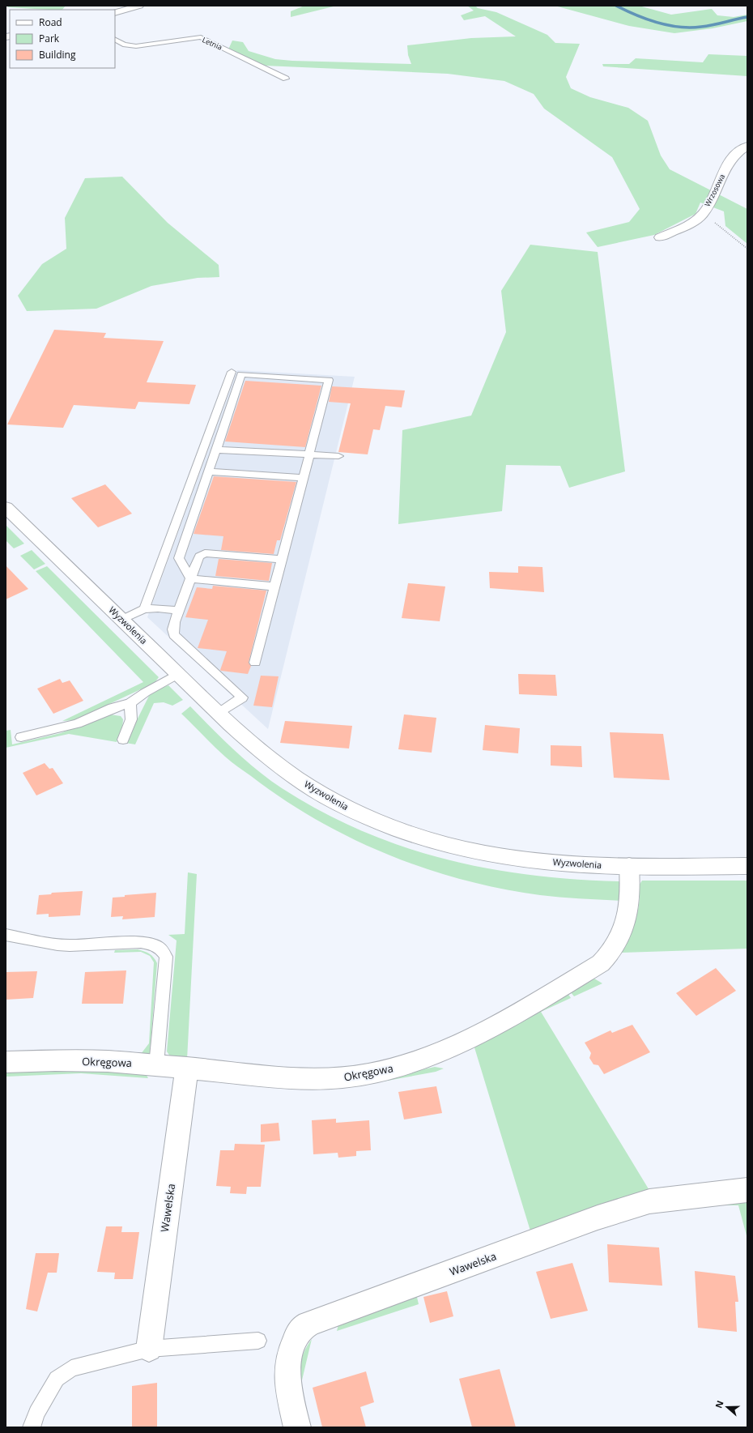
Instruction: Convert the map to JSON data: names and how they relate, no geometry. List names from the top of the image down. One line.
{"streets":{"street":["Wrzosowa","Wyzwolenia","Okręgowa","Wawelska"],"lane":["Letnia"]},"crossings":[["Wyzwolenia","Okręgowa"],["Okręgowa","Wawelska"]],"legend":["Road","Park","Building"],"north":"left"}
